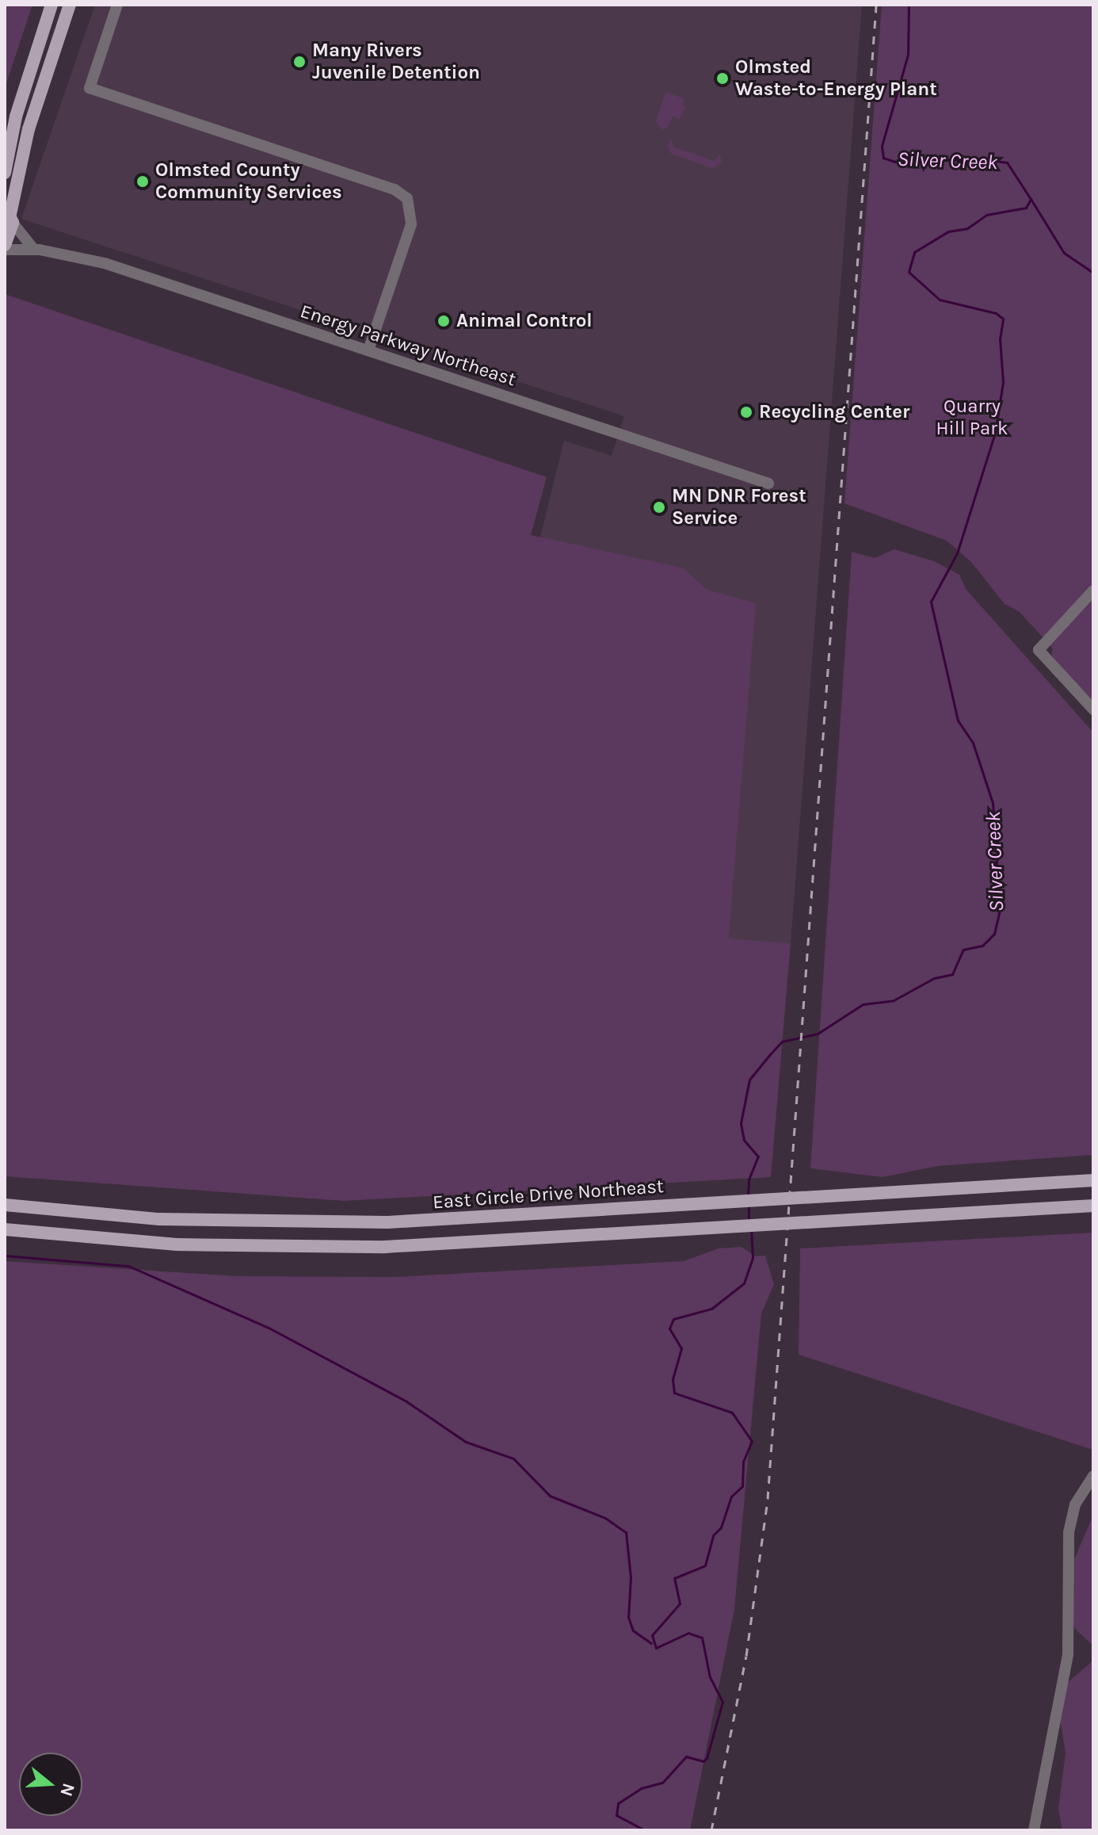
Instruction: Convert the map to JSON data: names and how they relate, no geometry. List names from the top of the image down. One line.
{"streets":{"main road":["East Circle Drive Northeast"],"street":["Energy Parkway Northeast"]},"water":["Silver Creek"],"parks":["Quarry Hill Park"],"places":["Many Rivers Juvenile Detention","Olmsted Waste-to-Energy Plant","Olmsted County Community Services","Animal Control","Recycling Center","MN DNR Forest Service"],"north":"right"}
